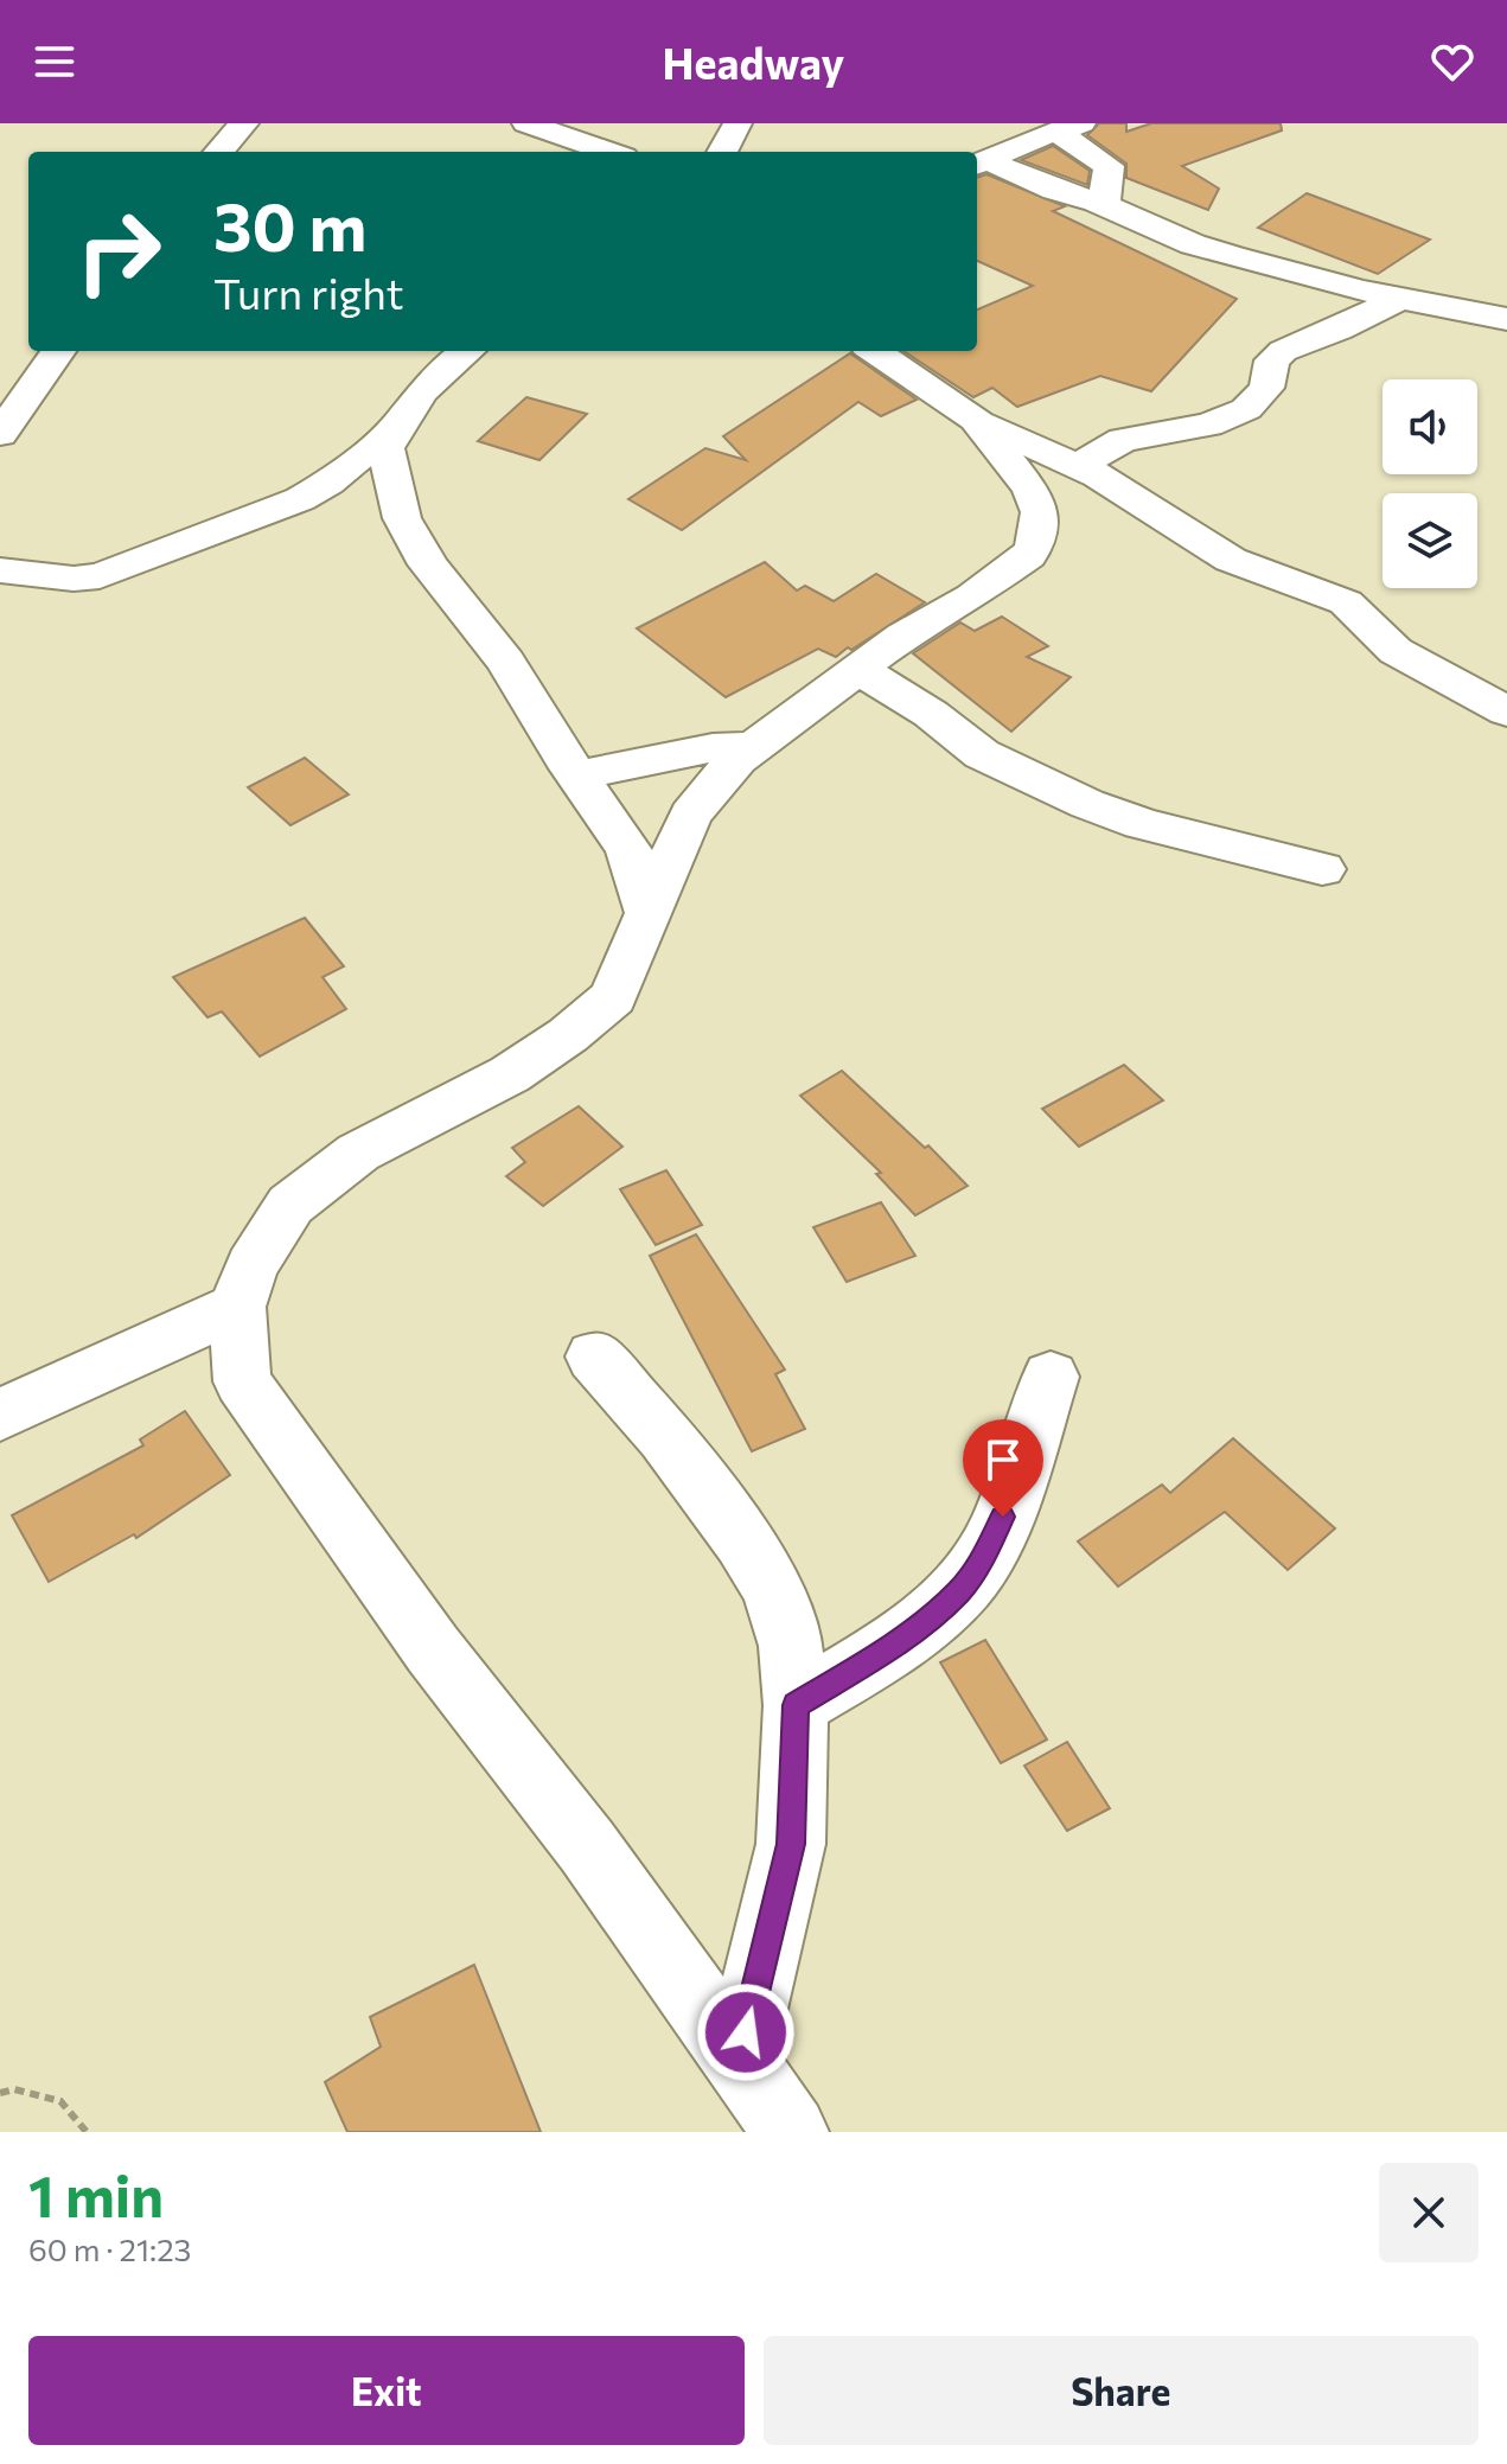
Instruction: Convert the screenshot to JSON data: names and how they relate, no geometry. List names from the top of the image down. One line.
{"page":{"header":"Headway","turn":["30 m","Turn right"],"heading":["1 min","60 m · 21:23"],"buttons":["Exit","Share"]}}
